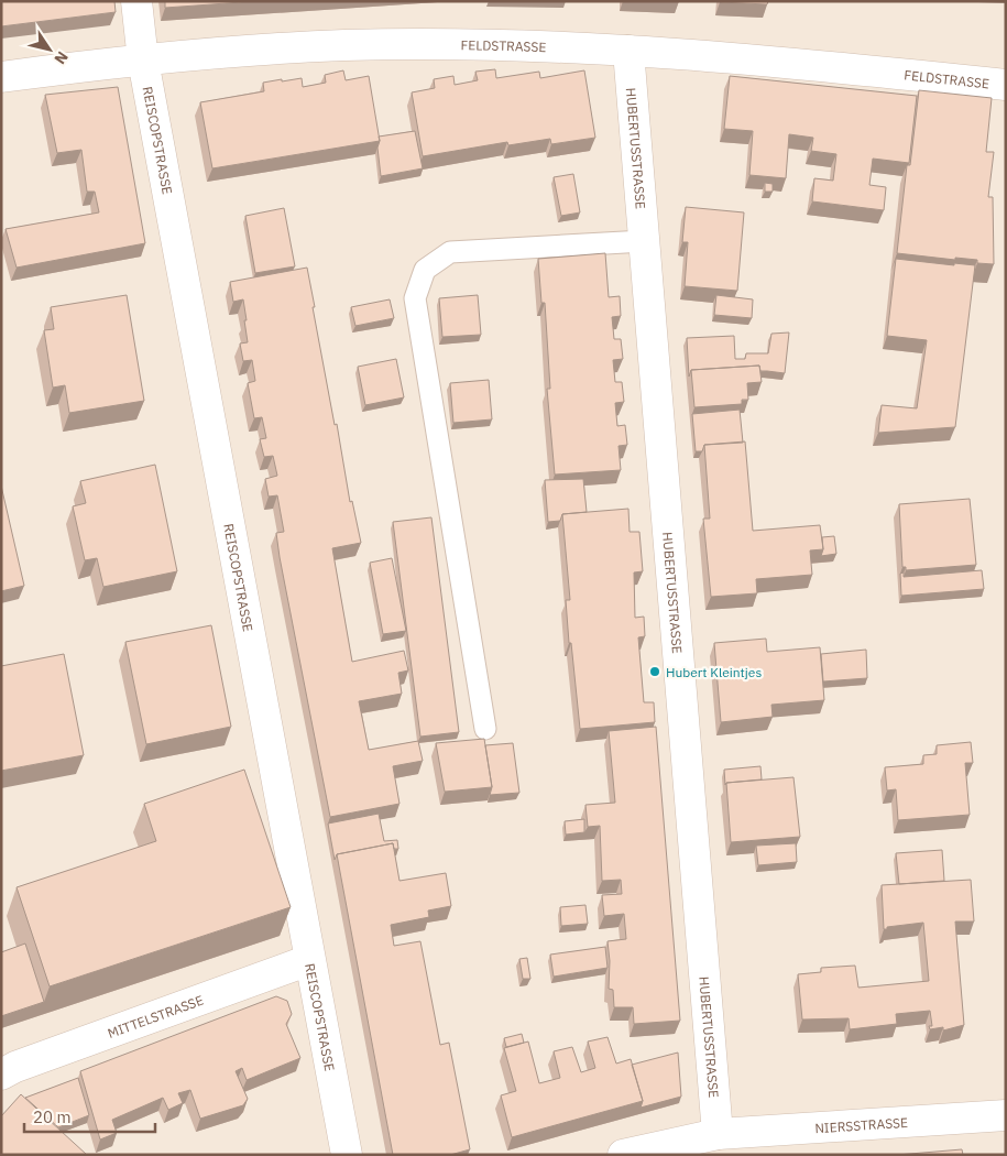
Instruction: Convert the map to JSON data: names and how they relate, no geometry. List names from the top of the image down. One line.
{"streets":{"street":["FELDSTRASSE","REISCOPSTRASSE","HUBERTUSSTRASSE","MITTELSTRASSE","NIERSSTRASSE"]},"crossings":[["FELDSTRASSE","REISCOPSTRASSE"],["FELDSTRASSE","HUBERTUSSTRASSE"],["REISCOPSTRASSE","MITTELSTRASSE"],["HUBERTUSSTRASSE","NIERSSTRASSE"]],"places":["Hubert Kleintjes"],"scale_bar":"20 m","north":"bottom right"}
